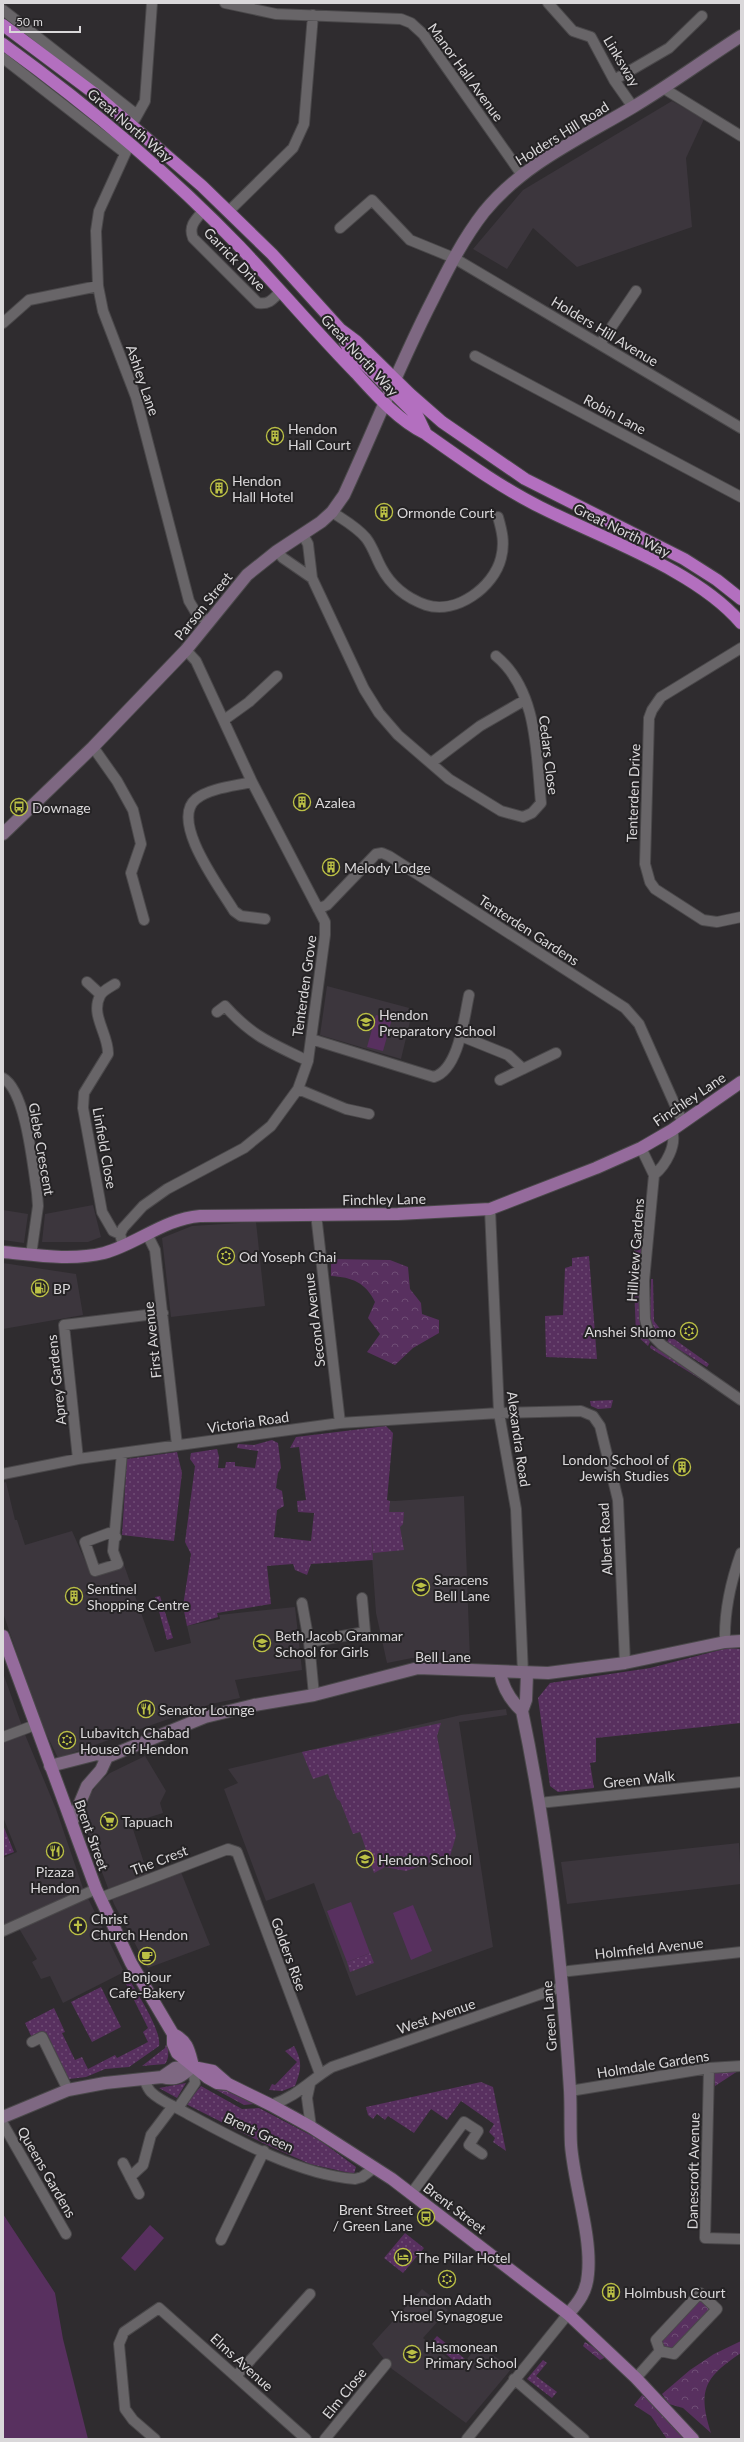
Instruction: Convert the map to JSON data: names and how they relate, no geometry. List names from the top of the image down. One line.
{"streets":{"highway":["Great North Way"],"main road":["Finchley Lane","Brent Street"],"street":["Linksway","Manor Hall Avenue","Holders Hill Road","Garrick Drive","Holders Hill Avenue","Ashley Lane","Robin Lane","Parson Street","Cedars Close","Tenterden Drive","Tenterden Gardens","Tenterden Grove","Linfield Close","Glebe Crescent","Hillview Gardens","Second Avenue","First Avenue","Aprey Gardens","Victoria Road","Alexandra Road","Albert Road","Bell Lane","Green Walk","The Crest","Holmfield Avenue","Golders Rise","West Avenue","Green Lane","Holmdale Gardens","Brent Green","Danescroft Avenue","Queens Gardens","Elms Avenue","Elm Close"]},"crossings":[["Linksway","Holders Hill Road"],["Manor Hall Avenue","Holders Hill Road"],["Great North Way","Holders Hill Road"],["Great North Way","Garrick Drive"],["Great North Way","Ashley Lane"],["Great North Way","Parson Street"],["Holders Hill Road","Holders Hill Avenue"],["Holders Hill Road","Parson Street"],["Ashley Lane","Parson Street"],["Parson Street","Cedars Close"],["Parson Street","Tenterden Grove"],["Tenterden Gardens","Tenterden Grove"],["Tenterden Gardens","Finchley Lane"],["Tenterden Grove","Finchley Lane"],["Tenterden Grove","Linfield Close"],["Finchley Lane","Linfield Close"],["Finchley Lane","Glebe Crescent"],["Finchley Lane","Hillview Gardens"],["Finchley Lane","Second Avenue"],["Finchley Lane","First Avenue"],["Finchley Lane","Alexandra Road"],["Second Avenue","Victoria Road"],["First Avenue","Aprey Gardens"],["First Avenue","Victoria Road"],["Aprey Gardens","Victoria Road"],["Victoria Road","Alexandra Road"],["Victoria Road","Albert Road"],["Alexandra Road","Albert Road"],["Alexandra Road","Bell Lane"],["Alexandra Road","Green Lane"],["Albert Road","Bell Lane"],["Bell Lane","Brent Street"],["Bell Lane","Green Lane"],["Green Walk","Green Lane"],["Brent Street","The Crest"],["Brent Street","West Avenue"],["Brent Street","Green Lane"],["Brent Street","Brent Green"],["The Crest","Golders Rise"],["Holmfield Avenue","Green Lane"],["Golders Rise","West Avenue"],["West Avenue","Green Lane"],["Green Lane","Holmdale Gardens"],["Holmdale Gardens","Danescroft Avenue"]],"places":{"building":["Hendon Hall Court","Hendon Hall Hotel","Ormonde Court","Azalea","Melody Lodge","London School of Jewish Studies","Sentinel Shopping Centre","Holmbush Court"],"bus stop":["Downage","Brent Street / Green Lane"],"school or university":["Hendon Preparatory School","Saracens Bell Lane","Beth Jacob Grammar School for Girls","Hendon School","Hasmonean Primary School"],"synagogue":["Od Yoseph Chai","Anshei Shlomo","Lubavitch Chabad House of Hendon","Hendon Adath Yisroel Synagogue"],"fuel station":["BP"],"restaurant":["Senator Lounge","Pizaza Hendon"],"supermarket":["Tapuach"],"church":["Christ Church Hendon"],"cafe":["Bonjour Cafe-Bakery"],"hotel":["The Pillar Hotel"]},"scale_bar":"50 m"}
